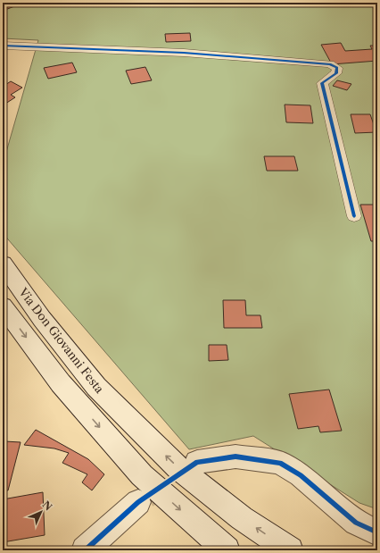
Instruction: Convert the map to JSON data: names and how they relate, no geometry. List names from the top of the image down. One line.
{"streets":{"main road":["Via Don Giovanni Festa"]},"north":"top right"}
